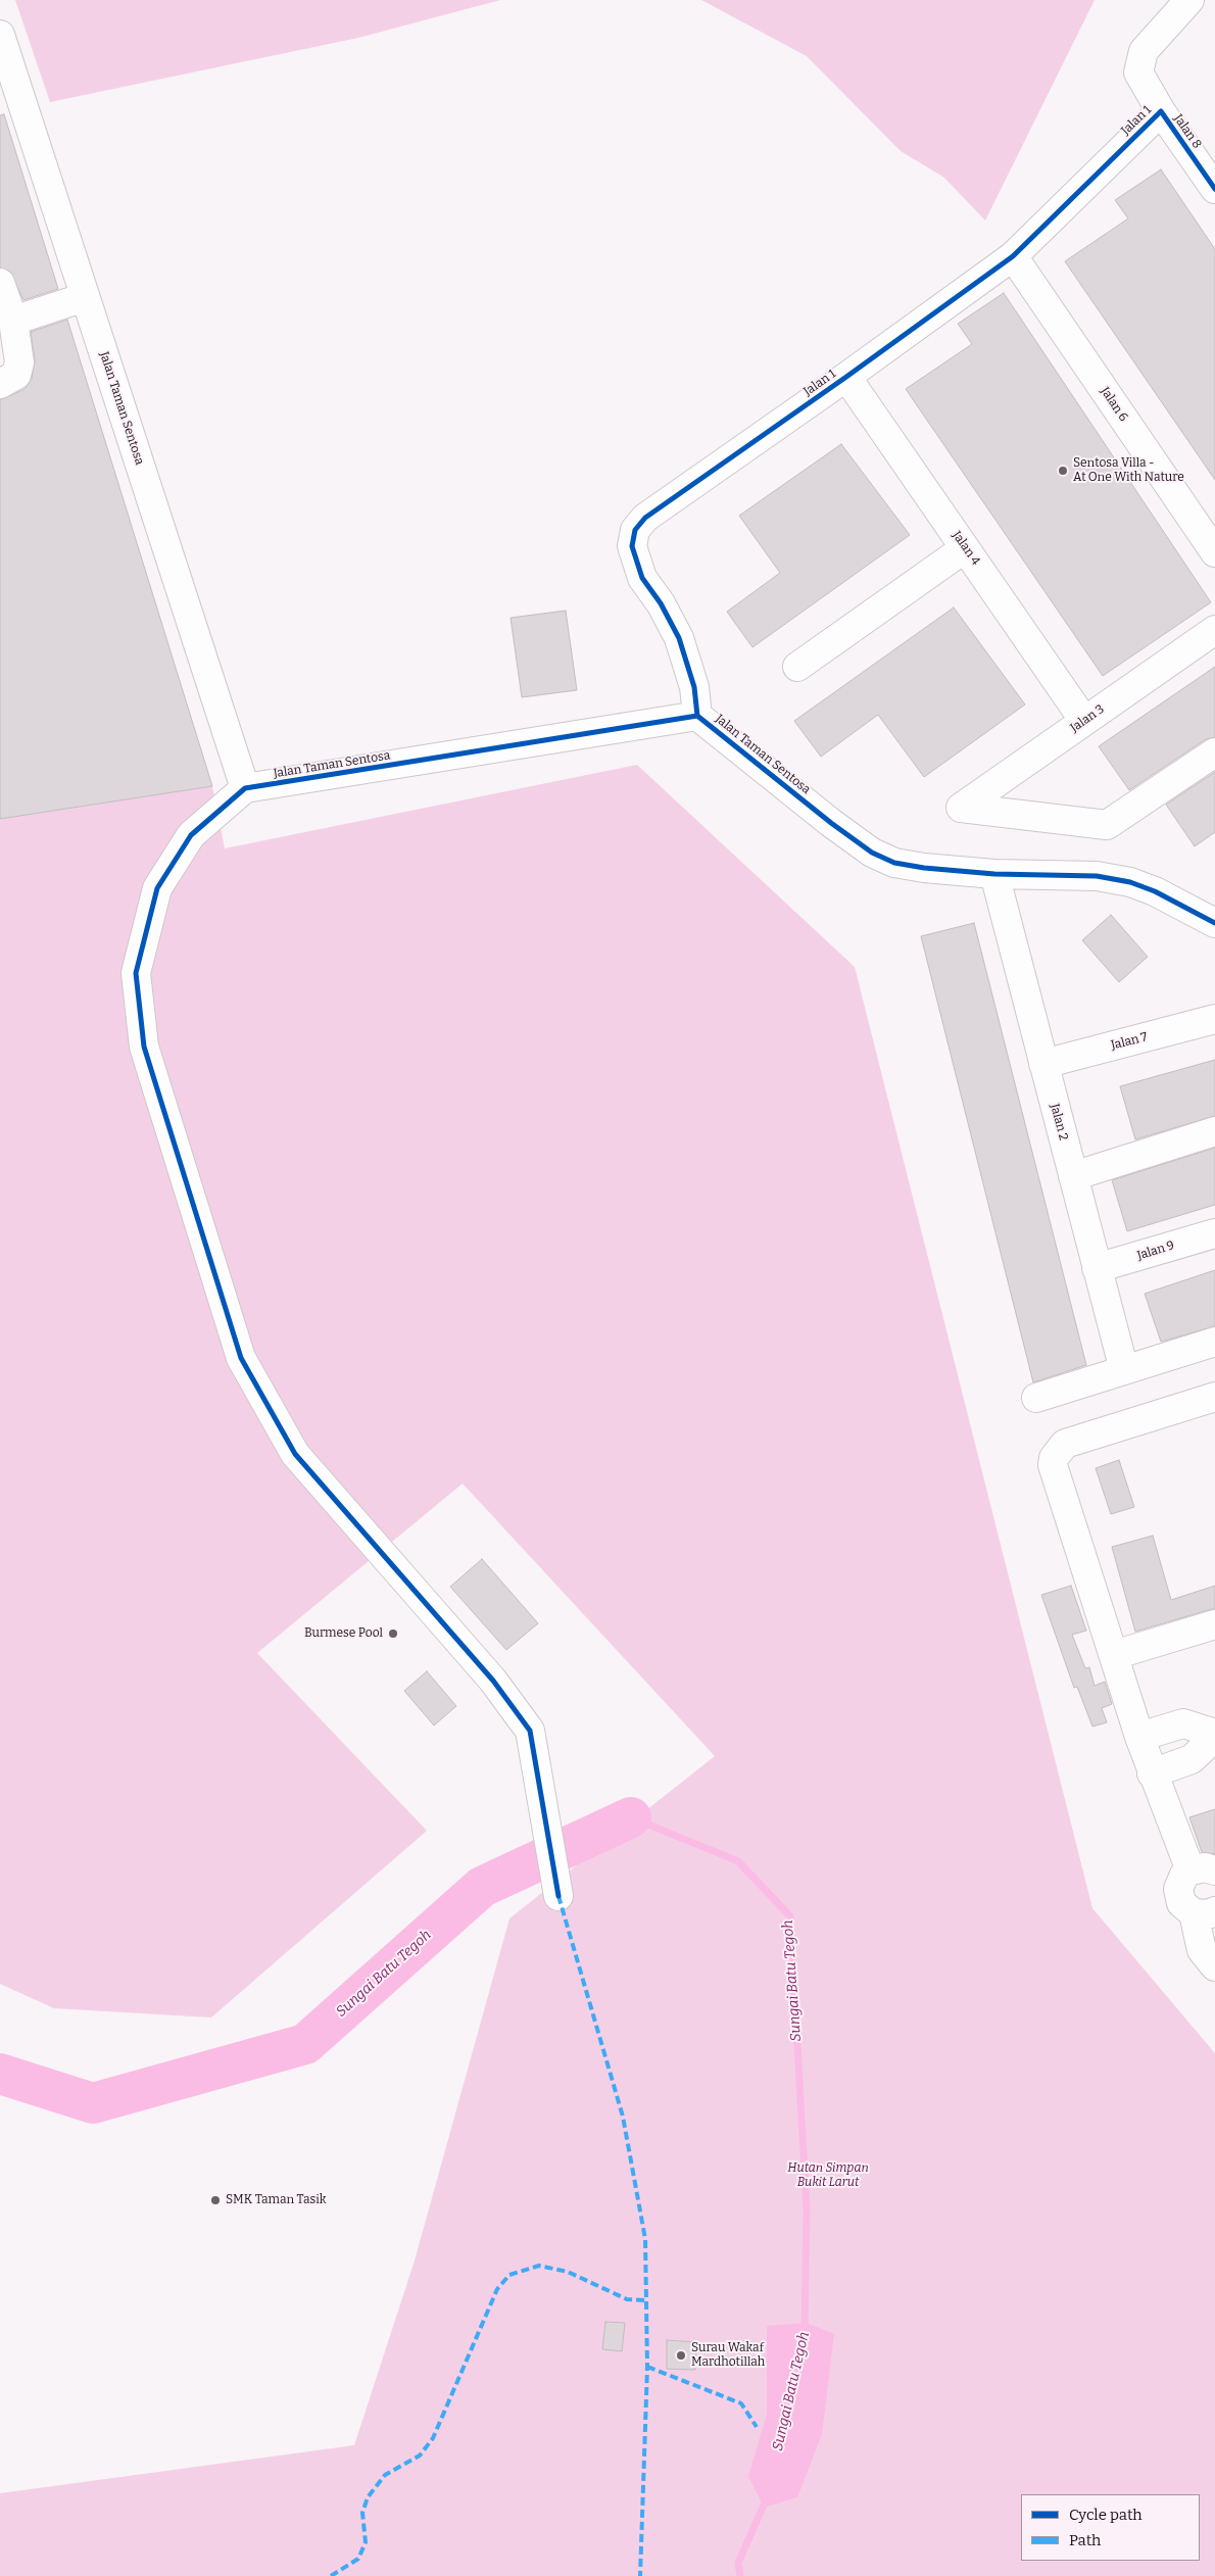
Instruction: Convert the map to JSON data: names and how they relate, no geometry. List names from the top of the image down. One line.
{"streets":{"street":["Jalan 1","Jalan 8","Jalan 6","Jalan Taman Sentosa","Jalan 4","Jalan 3","Jalan 7","Jalan 2","Jalan 9"]},"crossings":[["Jalan 1","Jalan 8"],["Jalan 1","Jalan 6"],["Jalan 1","Jalan Taman Sentosa"],["Jalan 1","Jalan 4"],["Jalan Taman Sentosa","Jalan 2"],["Jalan 4","Jalan 3"],["Jalan 7","Jalan 2"],["Jalan 2","Jalan 9"]],"water":["Sungai Batu Tegoh"],"parks":["Hutan Simpan Bukit Larut"],"places":["Sentosa Villa - At One With Nature","Burmese Pool","SMK Taman Tasik","Surau Wakaf Mardhotillah"],"legend":["Cycle path","Path"]}
